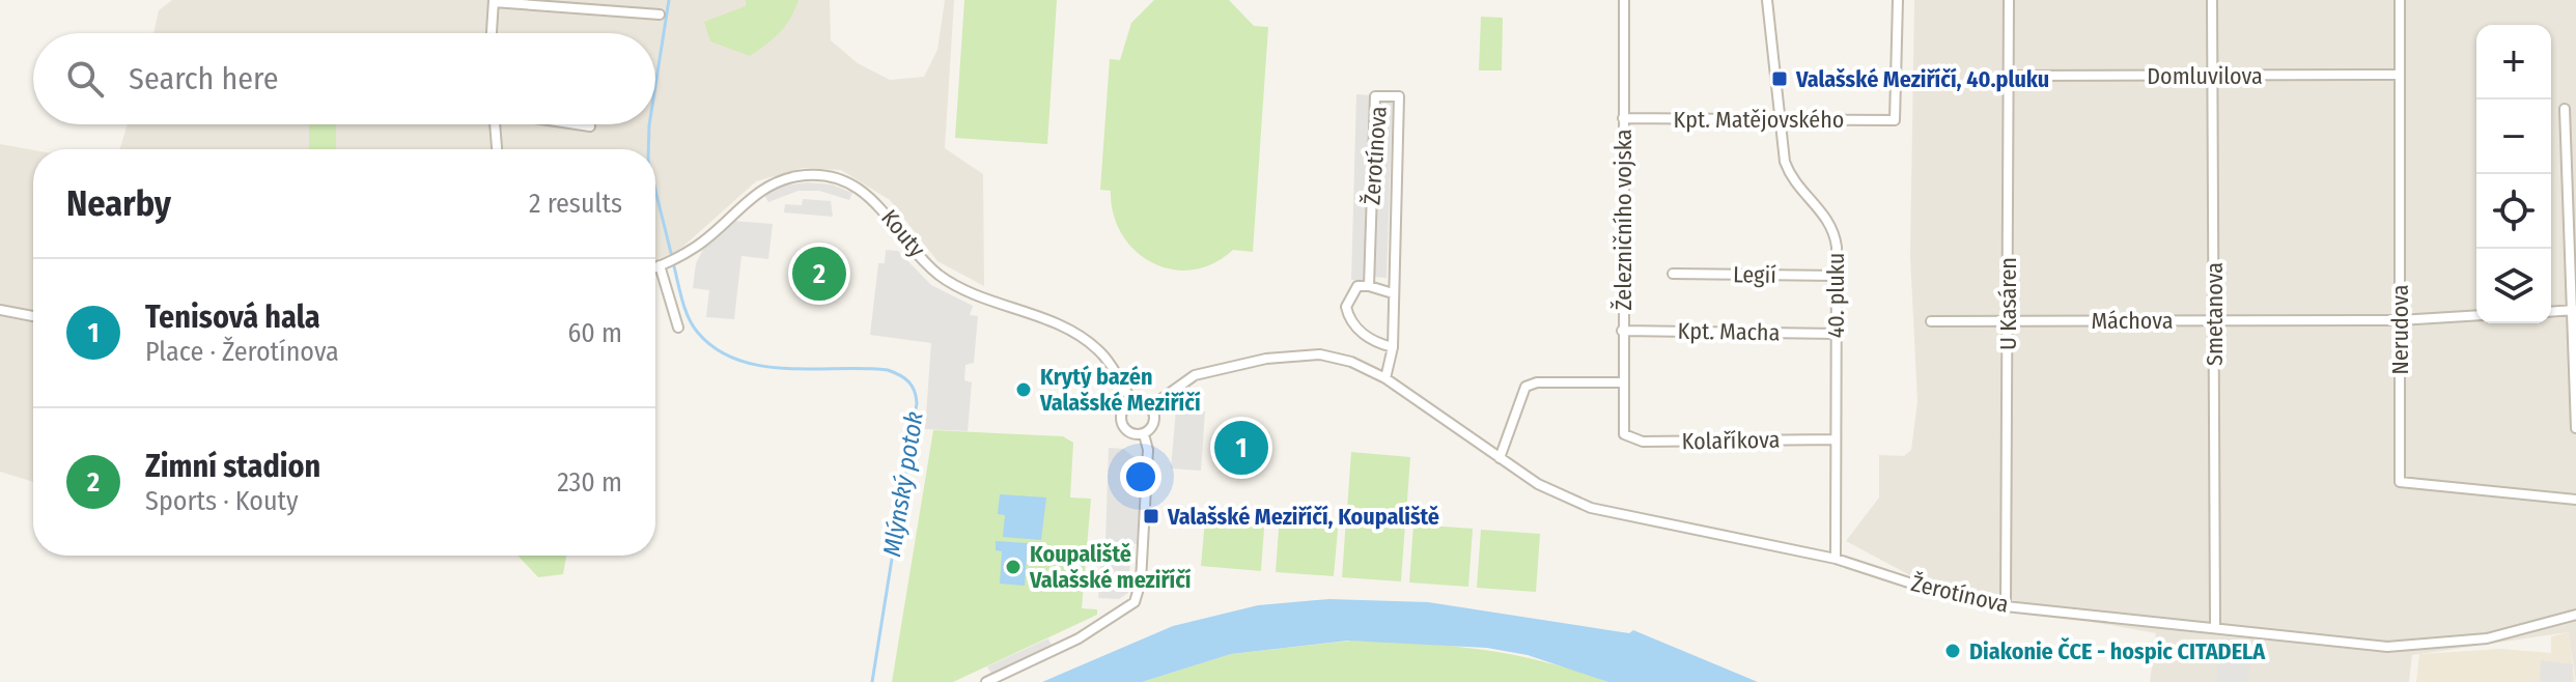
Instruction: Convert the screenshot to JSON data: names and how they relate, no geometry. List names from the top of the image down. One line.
{"streets":{"street":["Domluvilova","Kpt. Matějovského","Žerotínova","Železničního vojska","Kouty","Legií","40. pluku","U Kasáren","Smetanova","Máchova","Nerudova","Kpt. Macha","Kolaříkova"]},"crossings":[["Domluvilova","U Kasáren"],["Domluvilova","Smetanova"],["Domluvilova","Nerudova"],["Kpt. Matějovského","Železničního vojska"],["Kpt. Matějovského","40. pluku"],["Žerotínova","Kouty"],["Žerotínova","40. pluku"],["Žerotínova","U Kasáren"],["Žerotínova","Smetanova"],["Železničního vojska","Kpt. Macha"],["Železničního vojska","Kolaříkova"],["Legií","40. pluku"],["40. pluku","Kpt. Macha"],["40. pluku","Kolaříkova"],["U Kasáren","Máchova"],["Smetanova","Máchova"],["Máchova","Nerudova"]],"water":["Mlýnský potok"],"places":{"transit":["Valašské Meziříčí, 40.pluku","Valašské Meziříčí, Koupaliště"],"other":["Krytý bazén Valašské Meziříčí","Koupaliště Valašské meziříčí","Diakonie ČCE - hospic CITADELA"]},"page":{"map_buttons":["+","−"],"search":"Search here","heading":["Nearby","2 results"],"pins":["2","1"],"list":[{"mark":"1","name":"Tenisová hala","note":"Place · Žerotínova","value":"60 m"},{"mark":"2","name":"Zimní stadion","note":"Sports · Kouty","value":"230 m"}]}}
